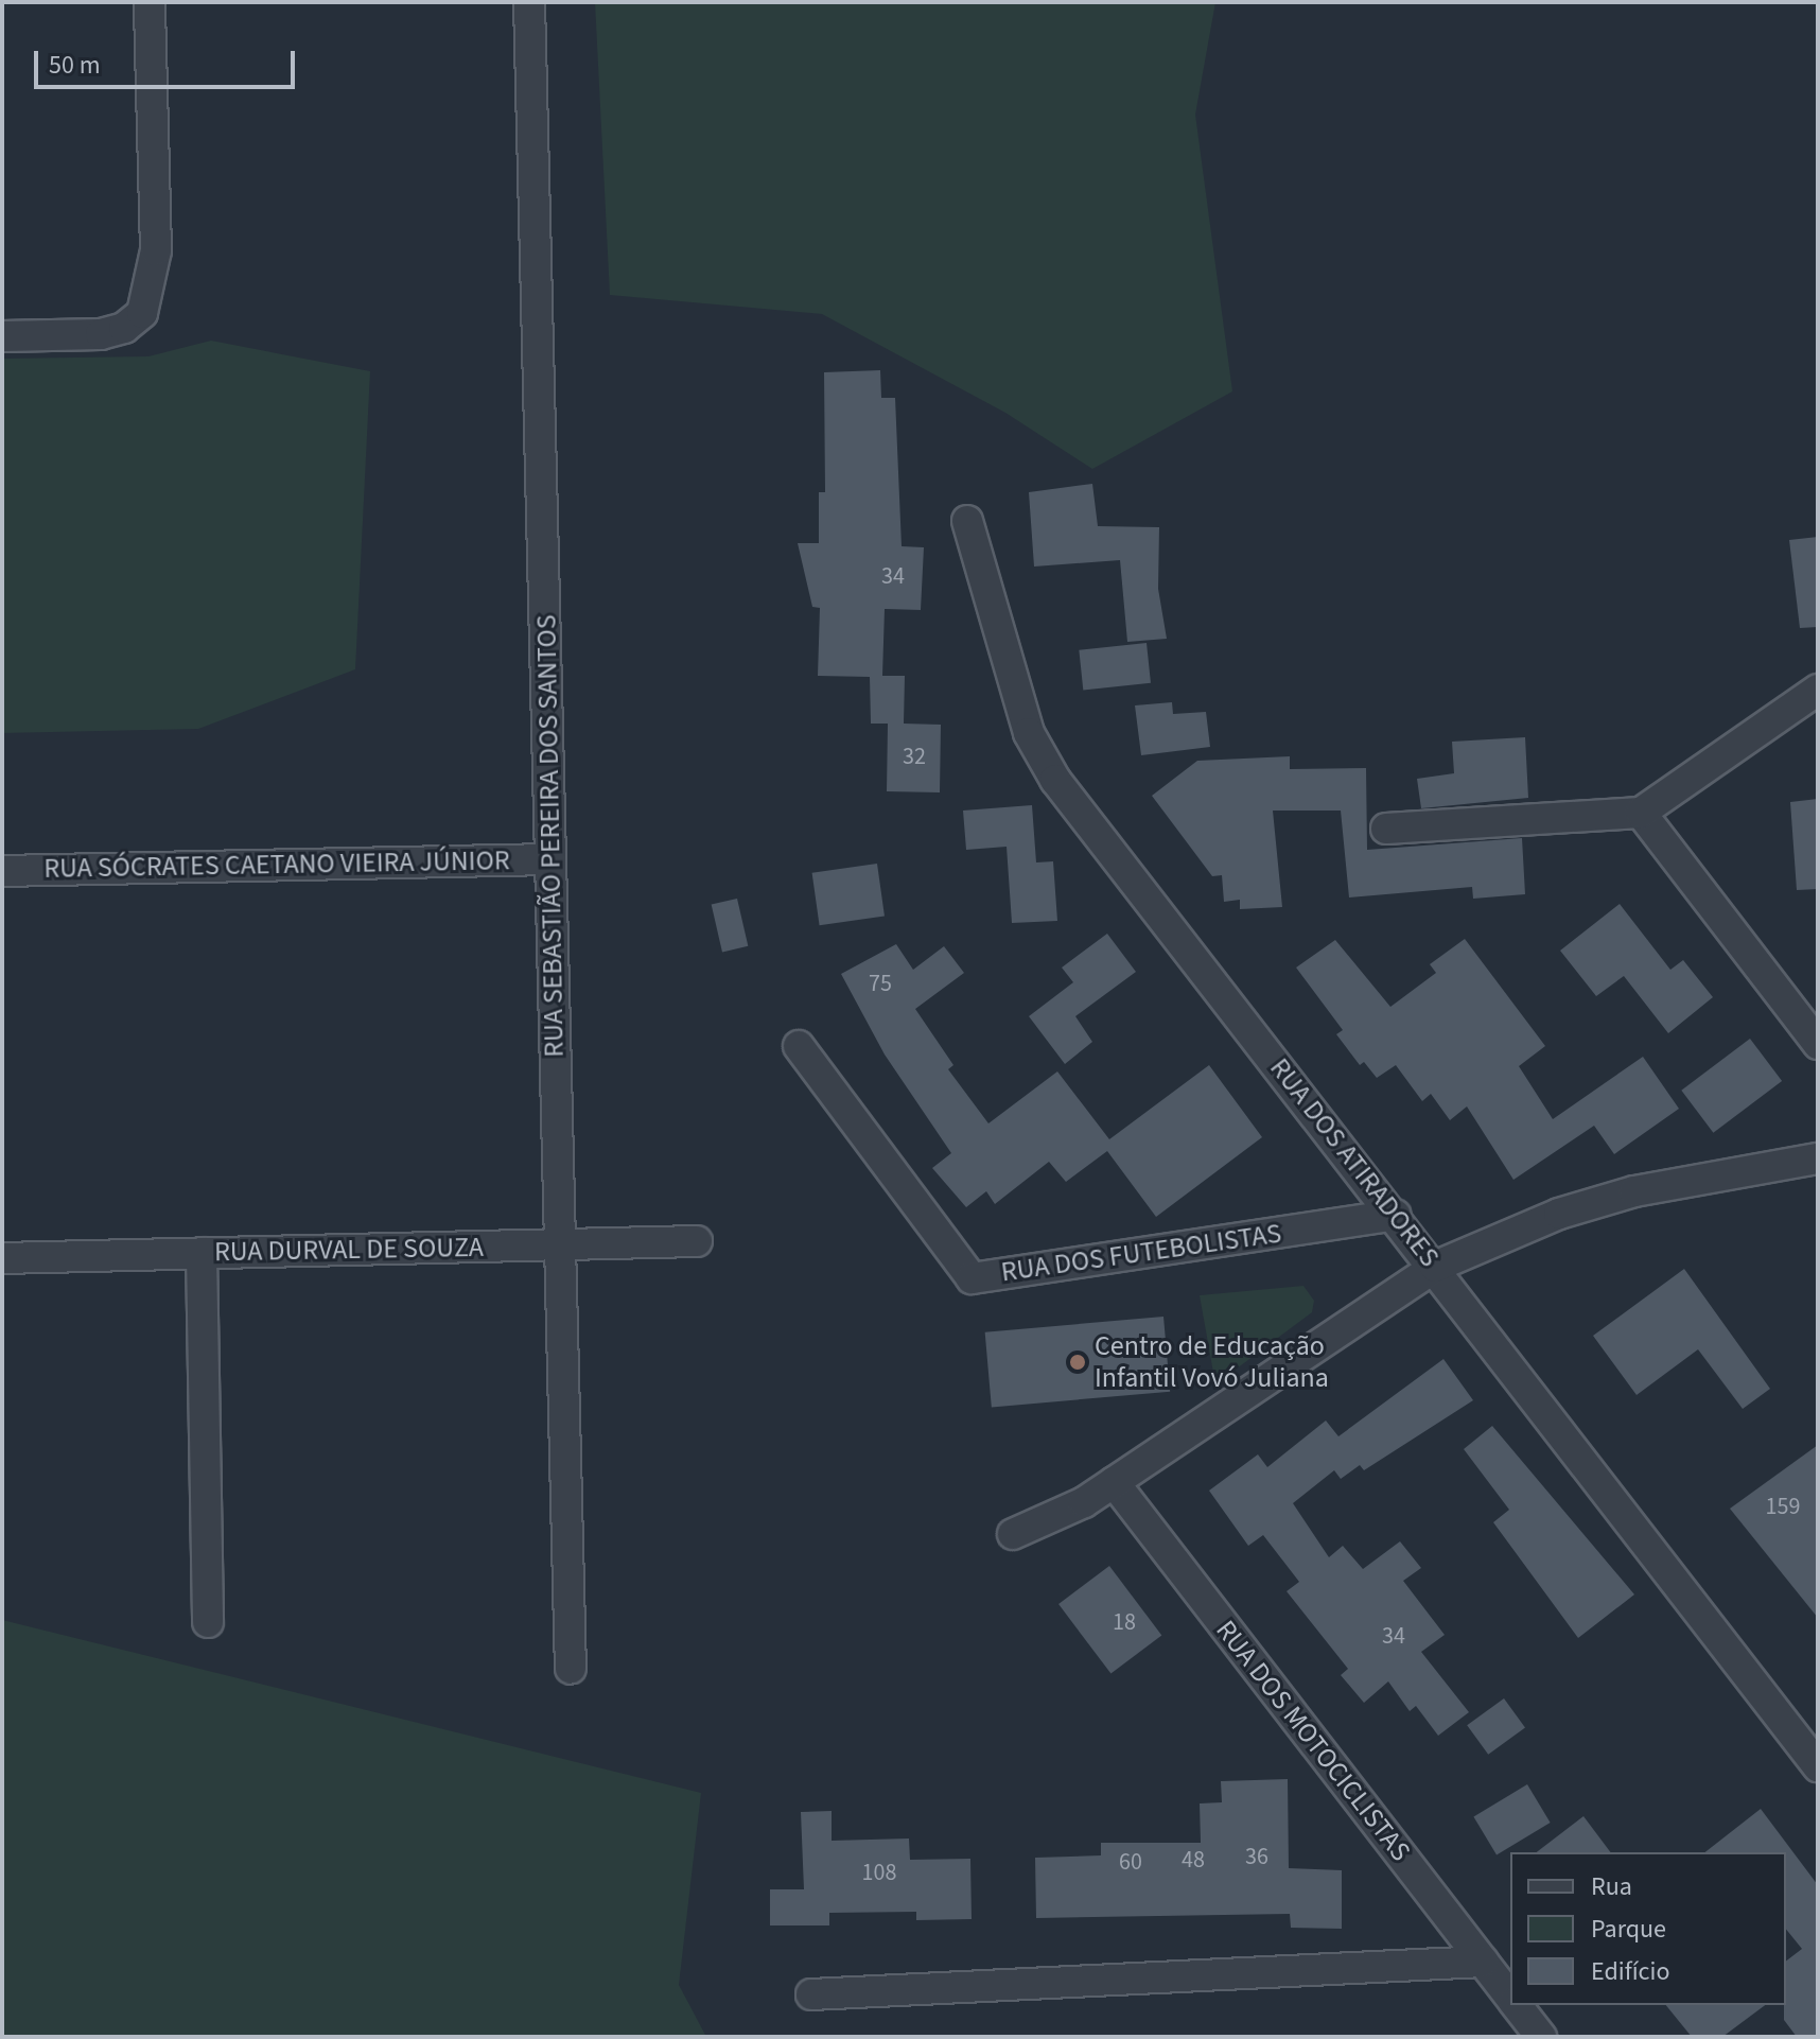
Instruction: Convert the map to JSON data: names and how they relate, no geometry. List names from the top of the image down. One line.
{"streets":{"street":["RUA SEBASTIÃO PEREIRA DOS SANTOS","RUA SÓCRATES CAETANO VIEIRA JÚNIOR","RUA DOS ATIRADORES","RUA DURVAL DE SOUZA","RUA DOS FUTEBOLISTAS","RUA DOS MOTOCICLISTAS"]},"crossings":[["RUA SEBASTIÃO PEREIRA DOS SANTOS","RUA SÓCRATES CAETANO VIEIRA JÚNIOR"],["RUA SEBASTIÃO PEREIRA DOS SANTOS","RUA DURVAL DE SOUZA"],["RUA DOS ATIRADORES","RUA DOS FUTEBOLISTAS"]],"places":["Centro de Educação Infantil Vovó Juliana"],"house_numbers":["34","32","75","159","18","34","36","48","60","108"],"legend":["Rua","Parque","Edifício"],"scale_bar":"50 m"}
